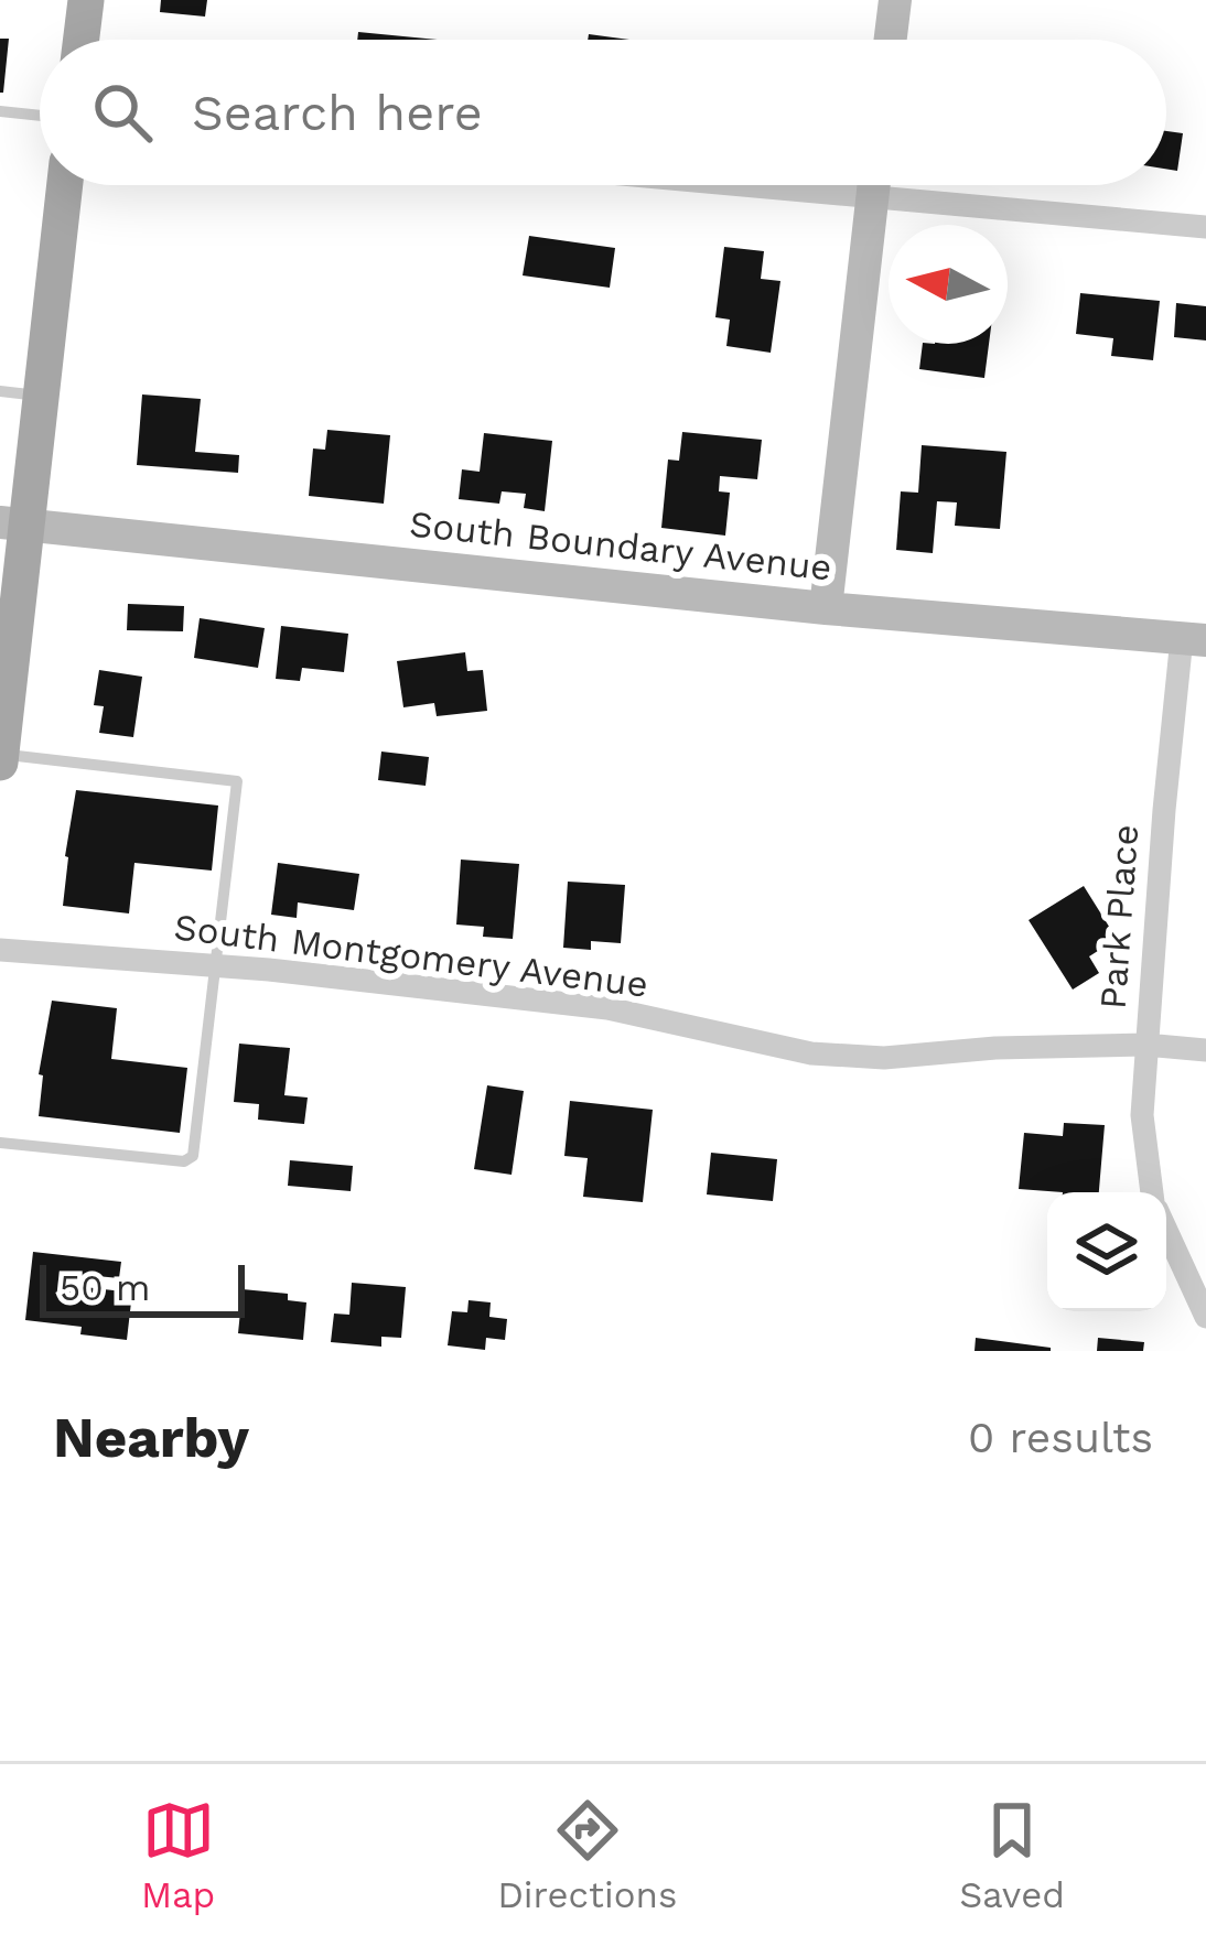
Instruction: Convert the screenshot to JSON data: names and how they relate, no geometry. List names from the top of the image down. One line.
{"streets":{"street":["South Boundary Avenue","Park Place","South Montgomery Avenue"]},"crossings":[["South Boundary Avenue","Park Place"],["Park Place","South Montgomery Avenue"]],"scale_bar":"50 m","north":"left","page":{"search":"Search here","scale":"50 m","heading":["Nearby","0 results"],"nav":["Map","Directions","Saved"]}}
